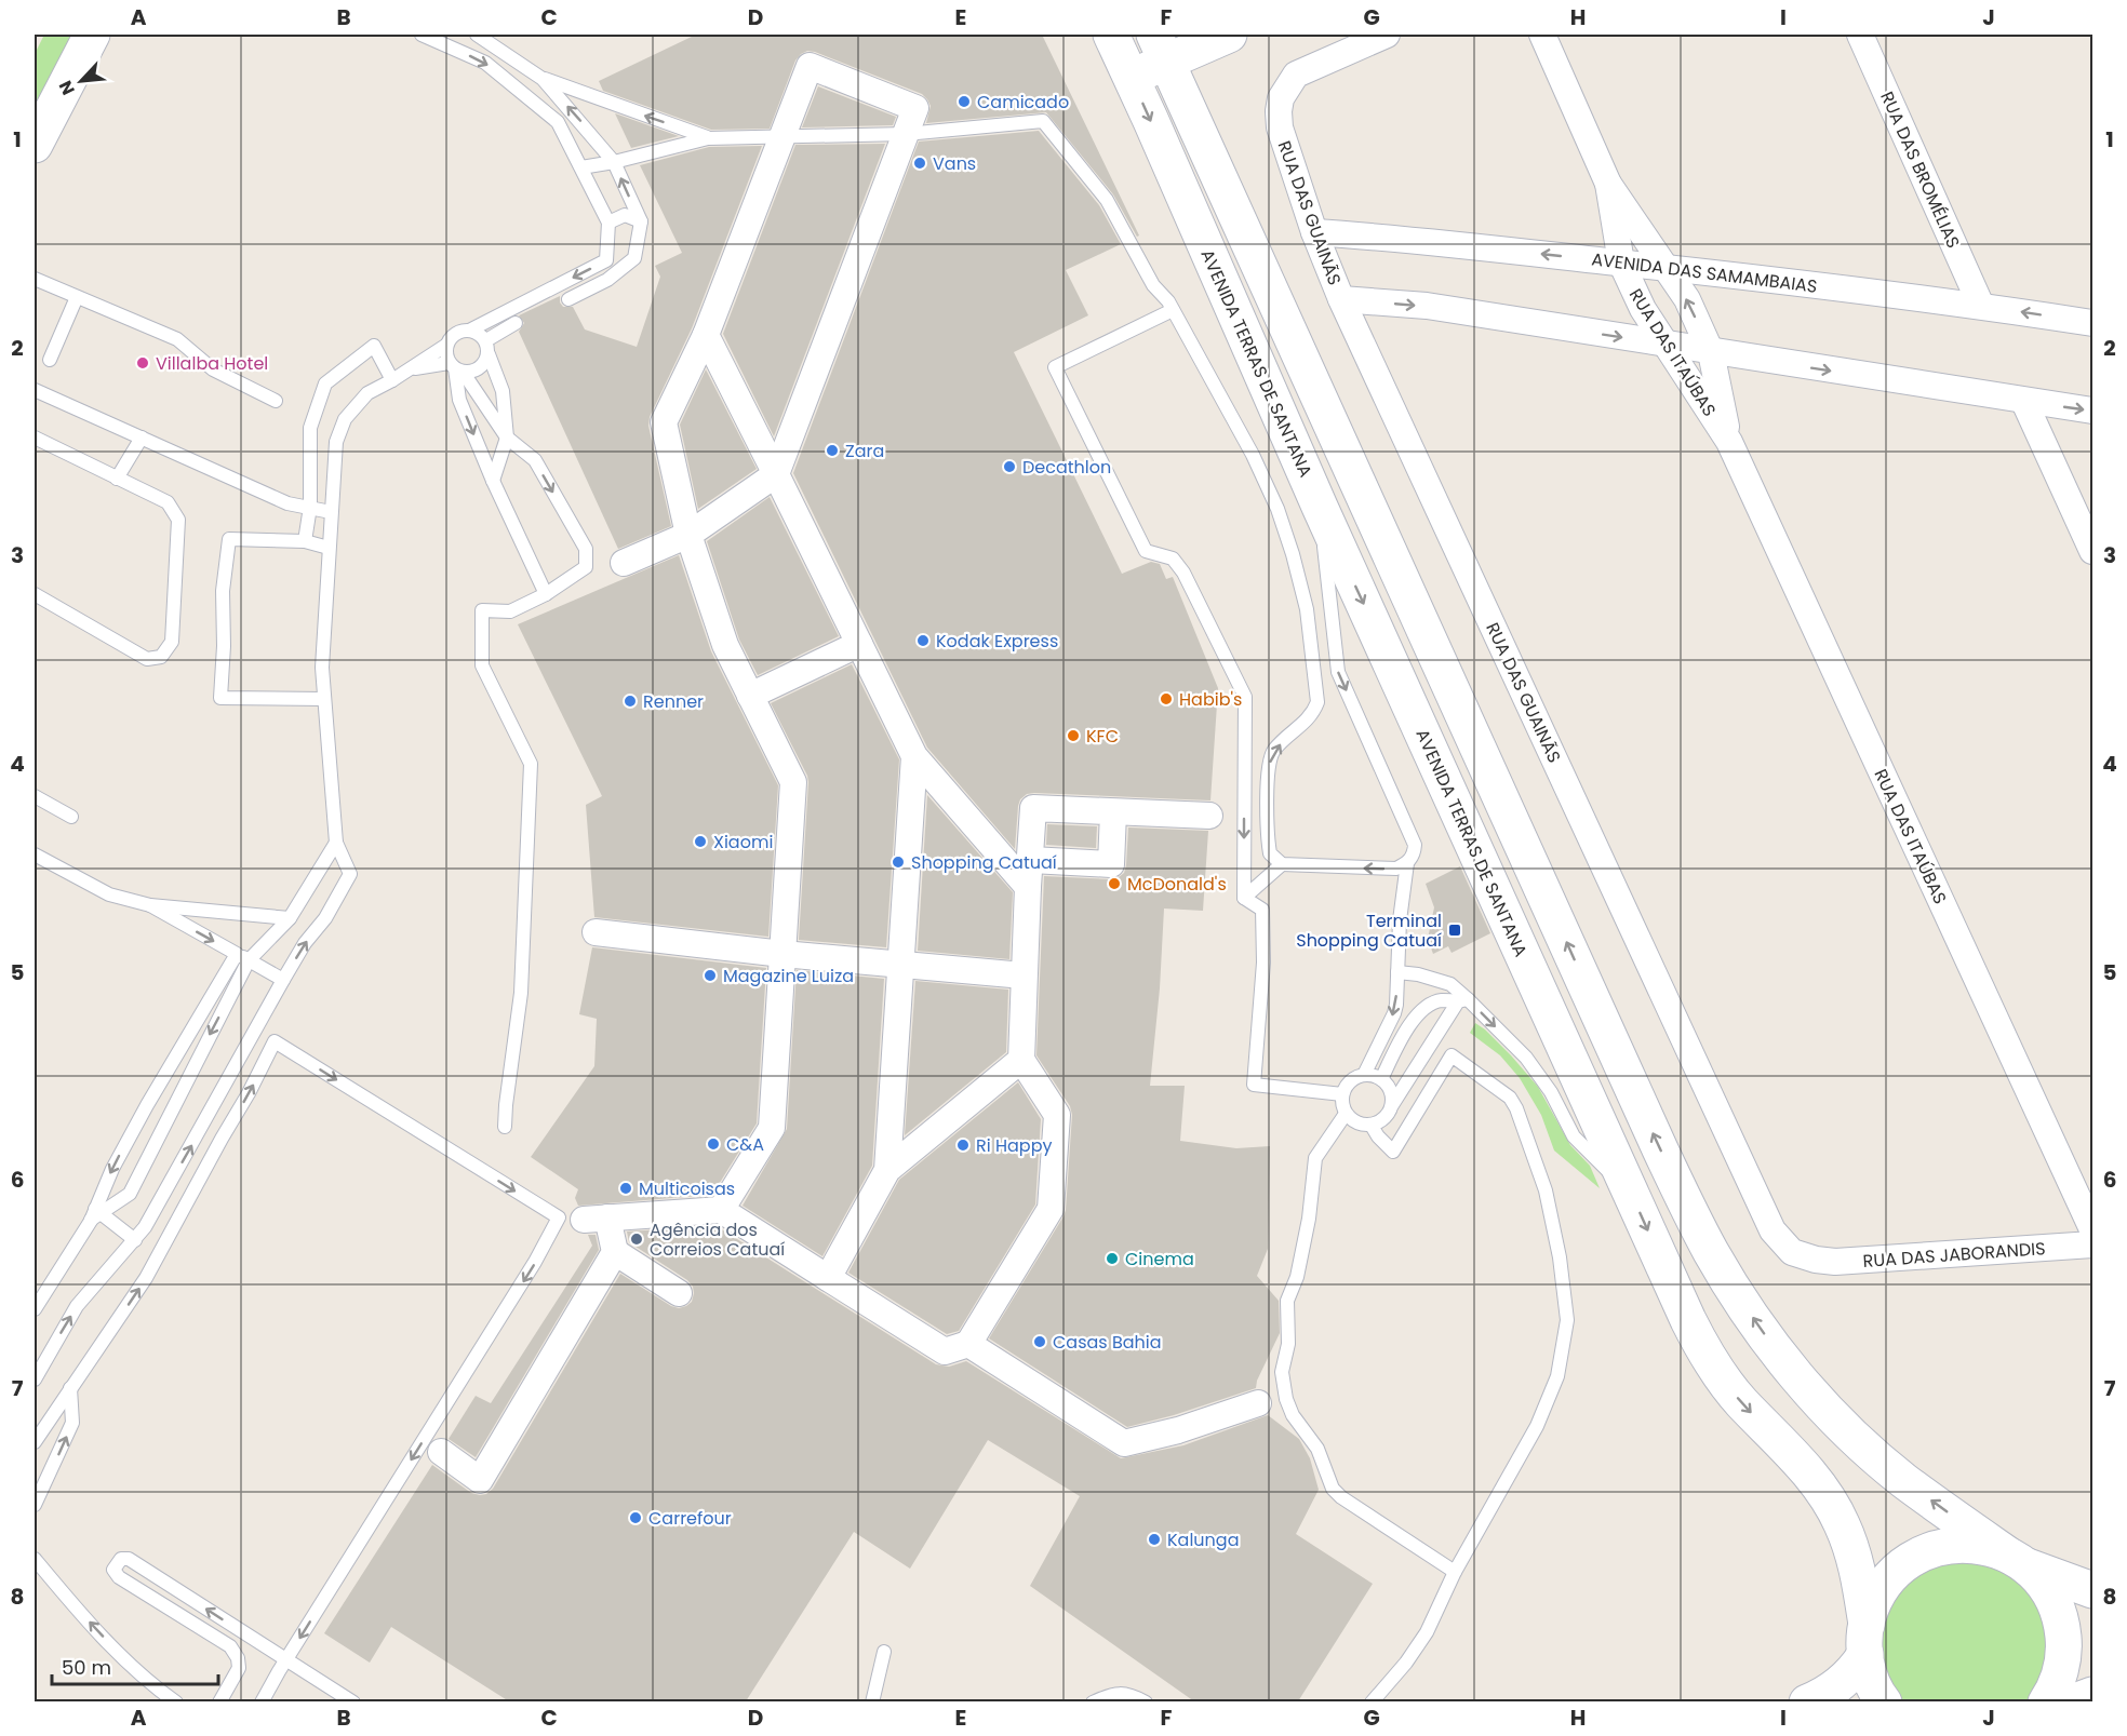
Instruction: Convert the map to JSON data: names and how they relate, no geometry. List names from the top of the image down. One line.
{"streets":{"street":["RUA DAS BROMÉLIAS","RUA DAS GUAINÃS","AVENIDA DAS SAMAMBAIAS","RUA DAS ITAÚBAS","AVENIDA TERRAS DE SANTANA","RUA DAS JABORANDIS"]},"crossings":[["RUA DAS BROMÉLIAS","AVENIDA DAS SAMAMBAIAS"],["RUA DAS GUAINÃS","AVENIDA DAS SAMAMBAIAS"],["RUA DAS GUAINÃS","RUA DAS JABORANDIS"],["AVENIDA DAS SAMAMBAIAS","RUA DAS ITAÚBAS"]],"places":{"other":["Camicado","Vans","Villalba Hotel","Zara","Decathlon","Kodak Express","Habib's","Renner","KFC","Xiaomi","Shopping Catuaí","McDonald's","Magazine Luiza","C&A","Ri Happy","Multicoisas","Agência dos Correios Catuaí","Cinema","Casas Bahia","Carrefour","Kalunga"],"transit":["Terminal Shopping Catuaí"]},"scale_bar":"50 m","north":"bottom left","grid":{"columns":["A","B","C","D","E","F","G","H","I","J"],"rows":["1","2","3","4","5","6","7","8"]}}
